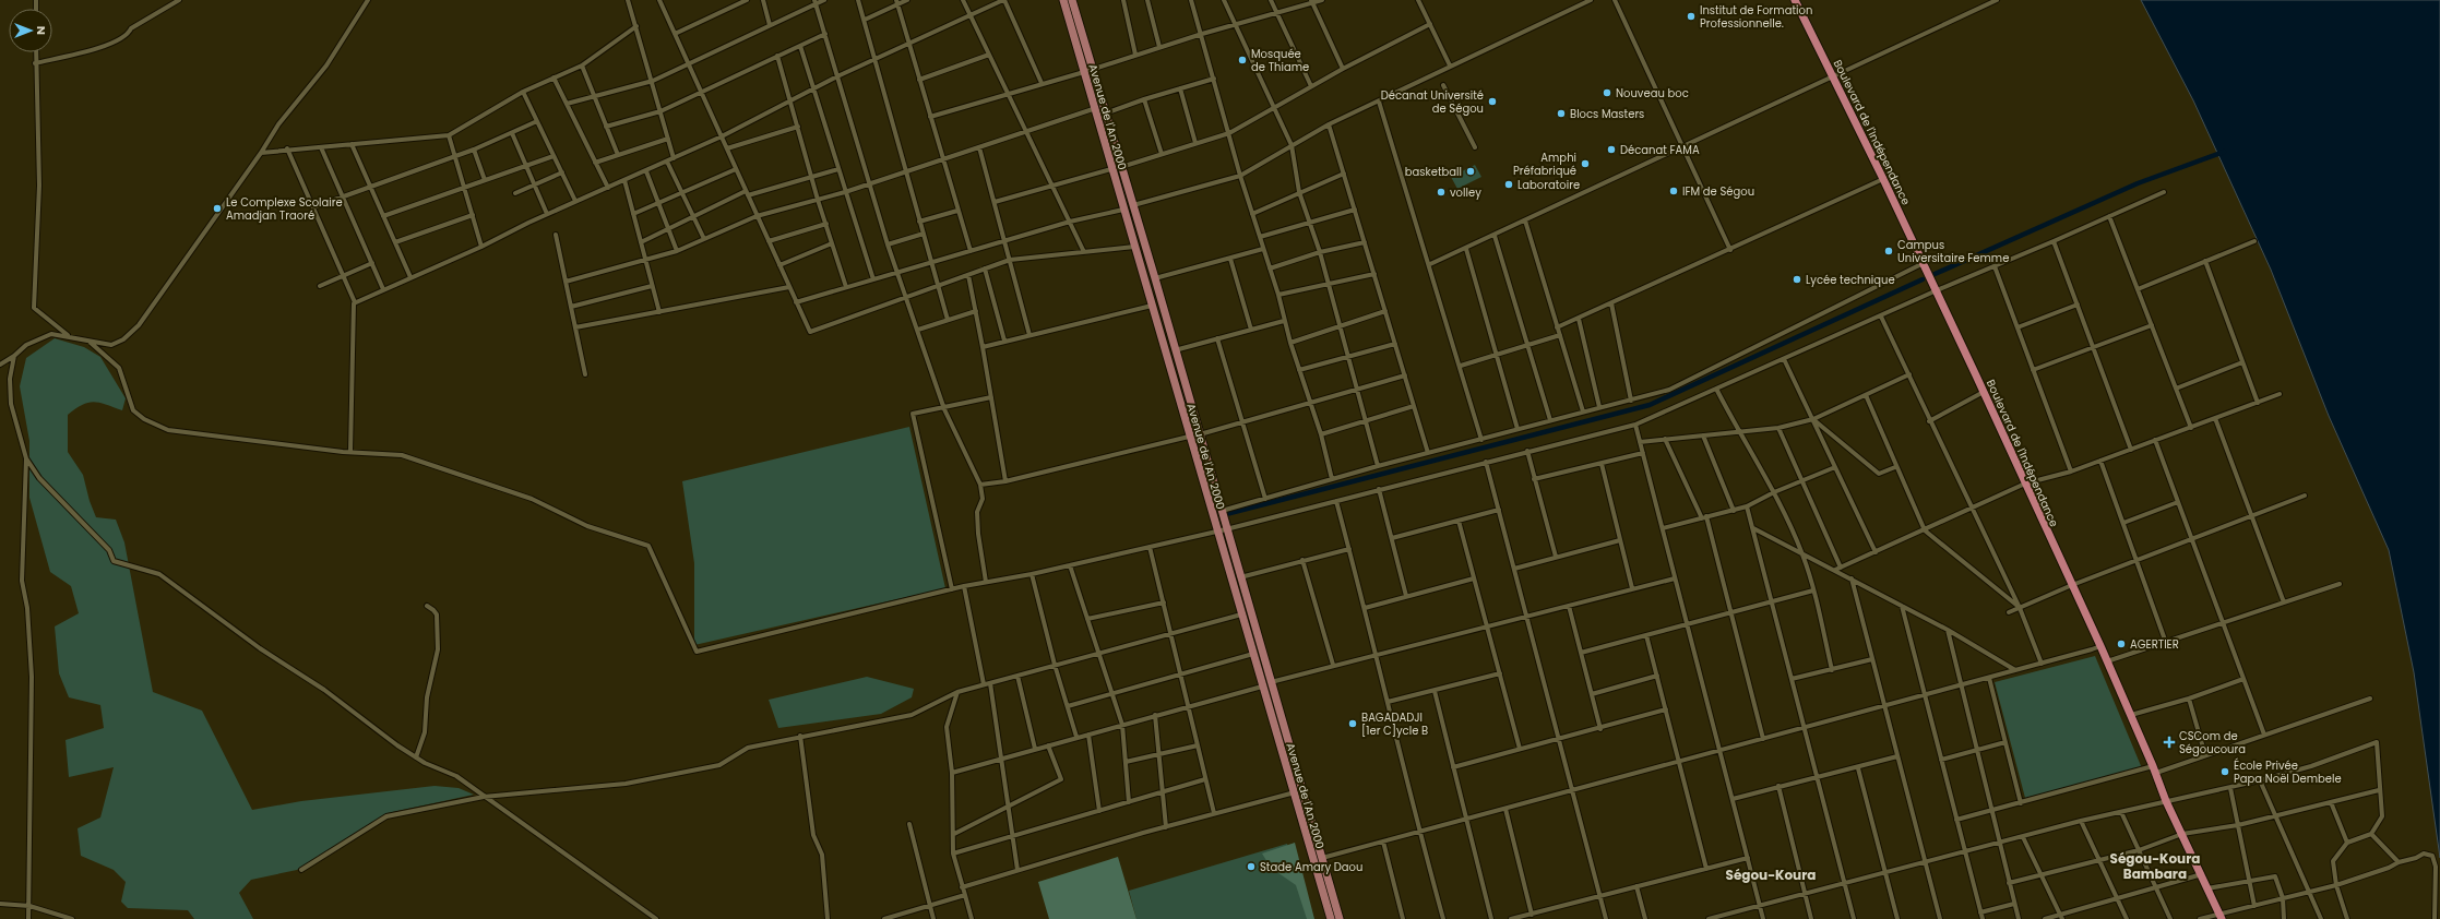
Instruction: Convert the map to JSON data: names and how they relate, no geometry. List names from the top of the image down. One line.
{"streets":{"highway":["Boulevard de l'Indépendance"],"main road":["Avenue de l'An 2000"]},"districts":["Ségou-Koura Bambara","Ségou-Koura"],"places":{"other":["Institut de Formation Professionnelle.","Mosquée de Thiame","Nouveau boc","Décanat Université de Ségou","Blocs Masters","Décanat FAMA","Amphi Préfabriqué","basketball","Laboratoire","IFM de Ségou","volley","Le Complexe Scolaire Amadjan Traoré","Campus Universitaire Femme","Lycée technique","AGERTIER","BAGADADJI [1er C]ycle B","École Privée Papa Noël Dembele","Stade Amary Daou"],"health":["CSCom de Ségoucoura"]},"north":"right"}
